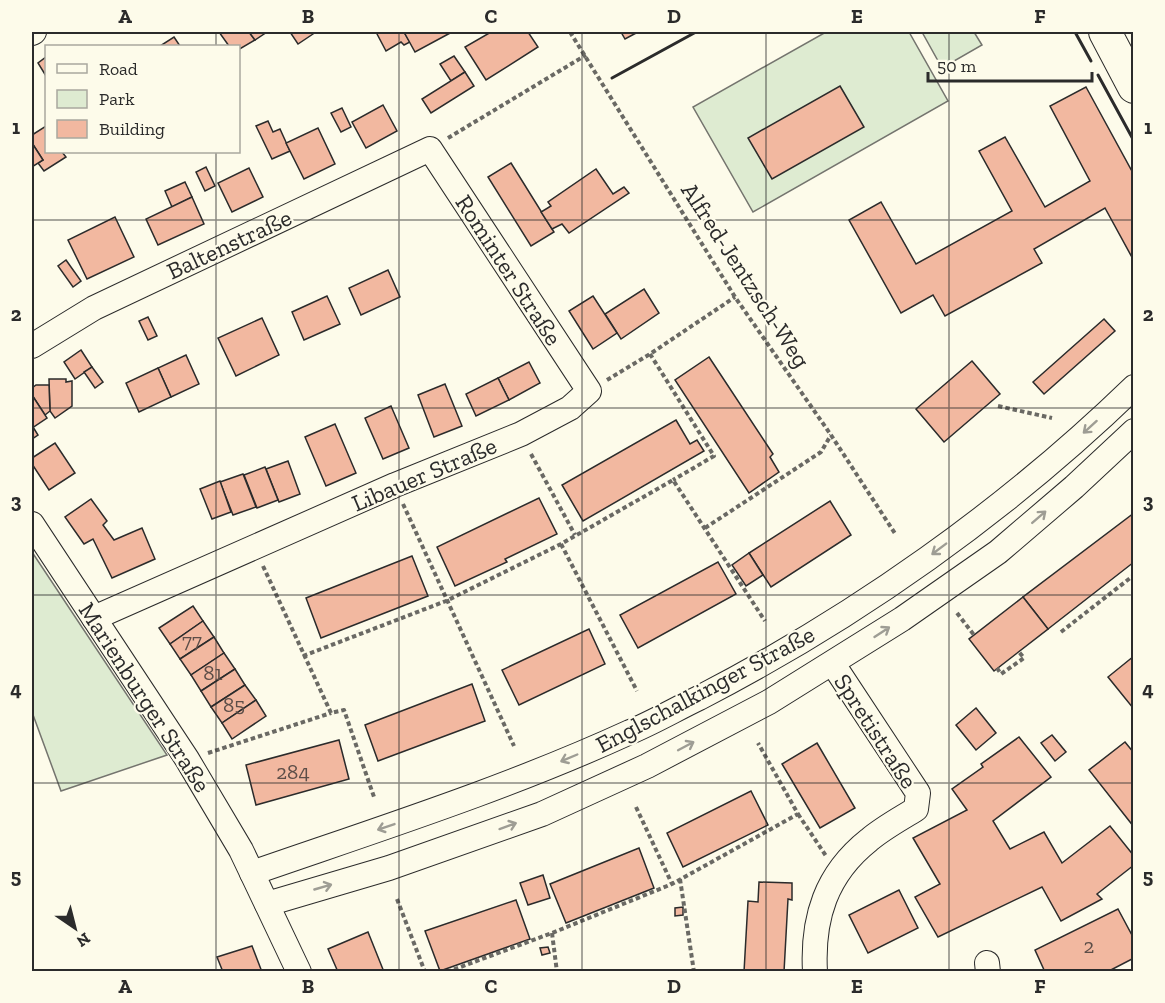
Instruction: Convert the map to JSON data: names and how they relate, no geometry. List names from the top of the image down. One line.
{"streets":{"street":["Baltenstraße","Rominter Straße","Libauer Straße","Englschalkinger Straße","Marienburger Straße","Spretistraße"],"path":["Alfred-Jentzsch-Weg"]},"crossings":[["Baltenstraße","Rominter Straße"],["Rominter Straße","Libauer Straße"],["Libauer Straße","Marienburger Straße"],["Englschalkinger Straße","Marienburger Straße"],["Englschalkinger Straße","Spretistraße"]],"house_numbers":["77","81","85","284","2"],"legend":["Road","Park","Building"],"scale_bar":"50 m","north":"bottom right","grid":{"columns":["A","B","C","D","E","F"],"rows":["1","2","3","4","5"]}}
